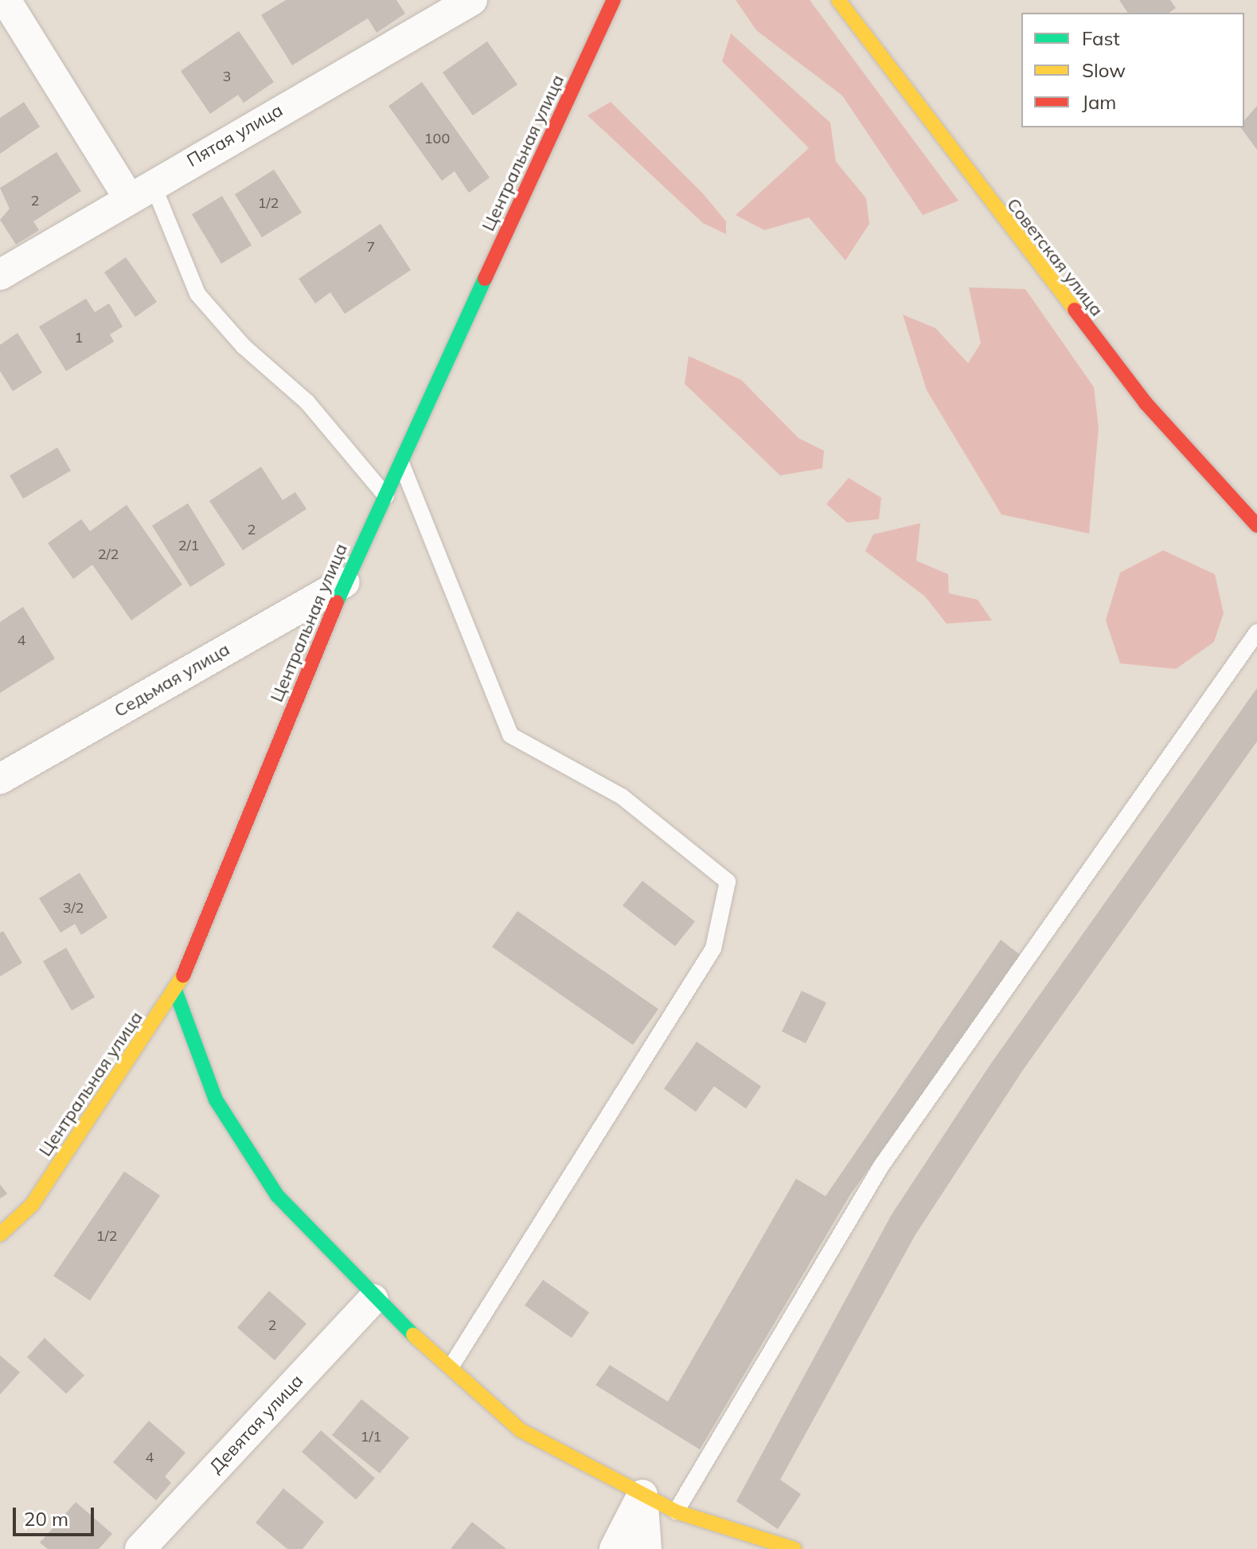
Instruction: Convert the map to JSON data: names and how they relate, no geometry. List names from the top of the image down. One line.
{"streets":{"street":["Пятая улица","Центральная улица","Советская улица","Седьмая улица","Девятая улица"]},"crossings":[["Центральная улица","Седьмая улица"]],"house_numbers":["3","100","2","1/2","7","1","2","2/1","2/2","4","3/2","1/2","2","1/1","4"],"legend":["Fast","Slow","Jam"],"scale_bar":"20 m"}
